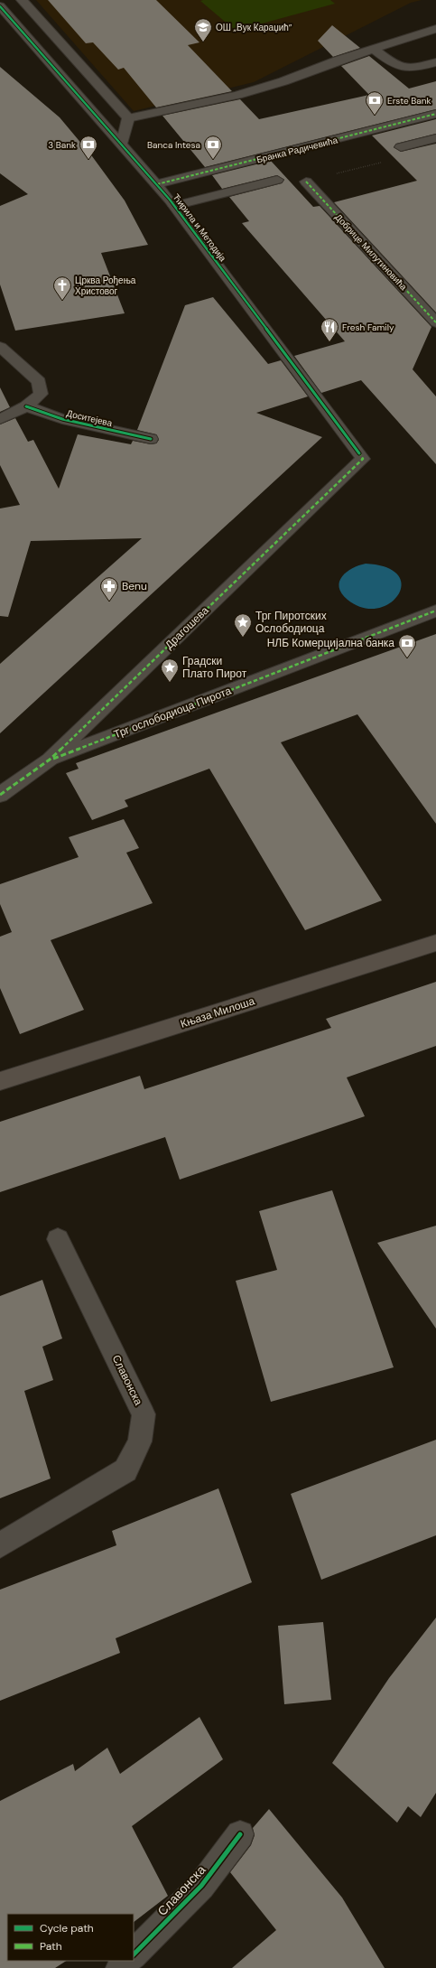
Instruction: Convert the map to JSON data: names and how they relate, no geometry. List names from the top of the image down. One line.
{"streets":{"main road":["Књаза Милоша"],"street":["Бранка Радичевића","Ћирила и Методија","Добрице Милутиновића","Доситејева","Драгошева","Трг ослободиоца Пирота","Славонска"]},"crossings":[["Бранка Радичевића","Ћирила и Методија"],["Ћирила и Методија","Драгошева"],["Драгошева","Трг ослободиоца Пирота"]],"places":{"school or university":["ОШ „Вук Караџић”"],"bank":["Erste Bank","3 Bank","Banca Intesa","НЛБ Комерцијална банка"],"church":["Црква Рођења Христовог"],"restaurant":["Fresh Family"],"pharmacy":["Benu"],"place":["Трг Пиротских Ослободиоца","Градски Плато Пирот"]},"legend":["Cycle path","Path"]}
